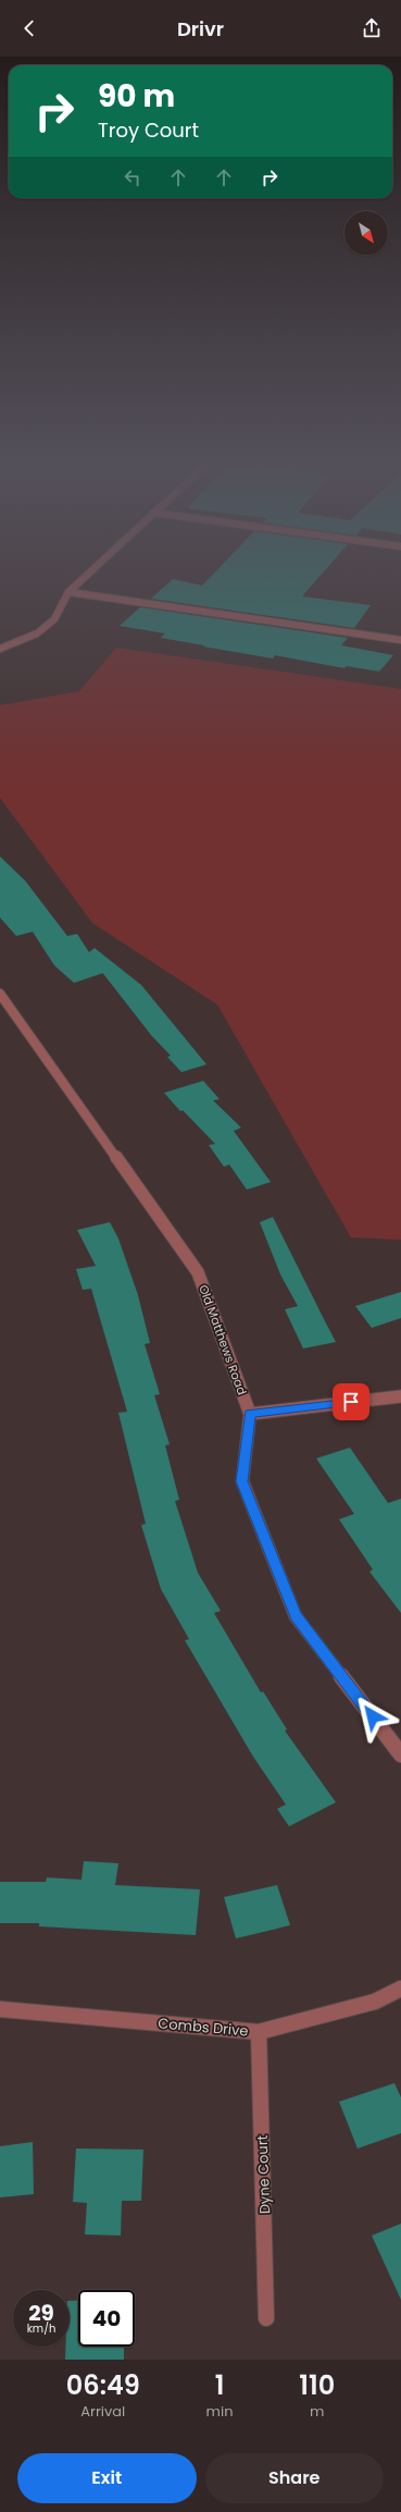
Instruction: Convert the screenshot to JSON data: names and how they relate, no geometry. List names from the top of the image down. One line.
{"streets":{"street":["Old Matthews Road","Combs Drive","Dyne Court"]},"crossings":[["Combs Drive","Dyne Court"]],"north":"bottom right","page":{"header":"Drivr","turn":["90 m","Troy Court"],"speed":"29 km/h","limit":"40","eta":["06:49","Arrival","1","min","110","m"],"buttons":["Exit","Share"]}}
